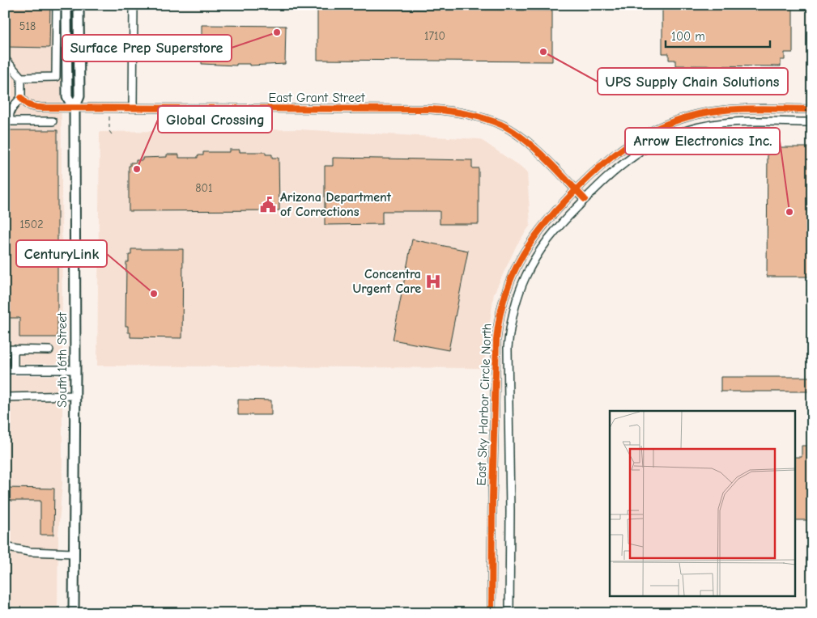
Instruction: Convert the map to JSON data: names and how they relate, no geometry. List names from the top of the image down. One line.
{"streets":{"main road":["South 16th Street"],"street":["East Grant Street","East Sky Harbor Circle North"]},"crossings":[["East Grant Street","South 16th Street"],["East Grant Street","East Sky Harbor Circle North"]],"places":{"other":["Surface Prep Superstore","UPS Supply Chain Solutions","Global Crossing","Arrow Electronics Inc.","CenturyLink"],"public building":["Arizona Department of Corrections"],"hospital":["Concentra Urgent Care"]},"house_numbers":["518","1710","801","1502"],"scale_bar":"100 m"}
